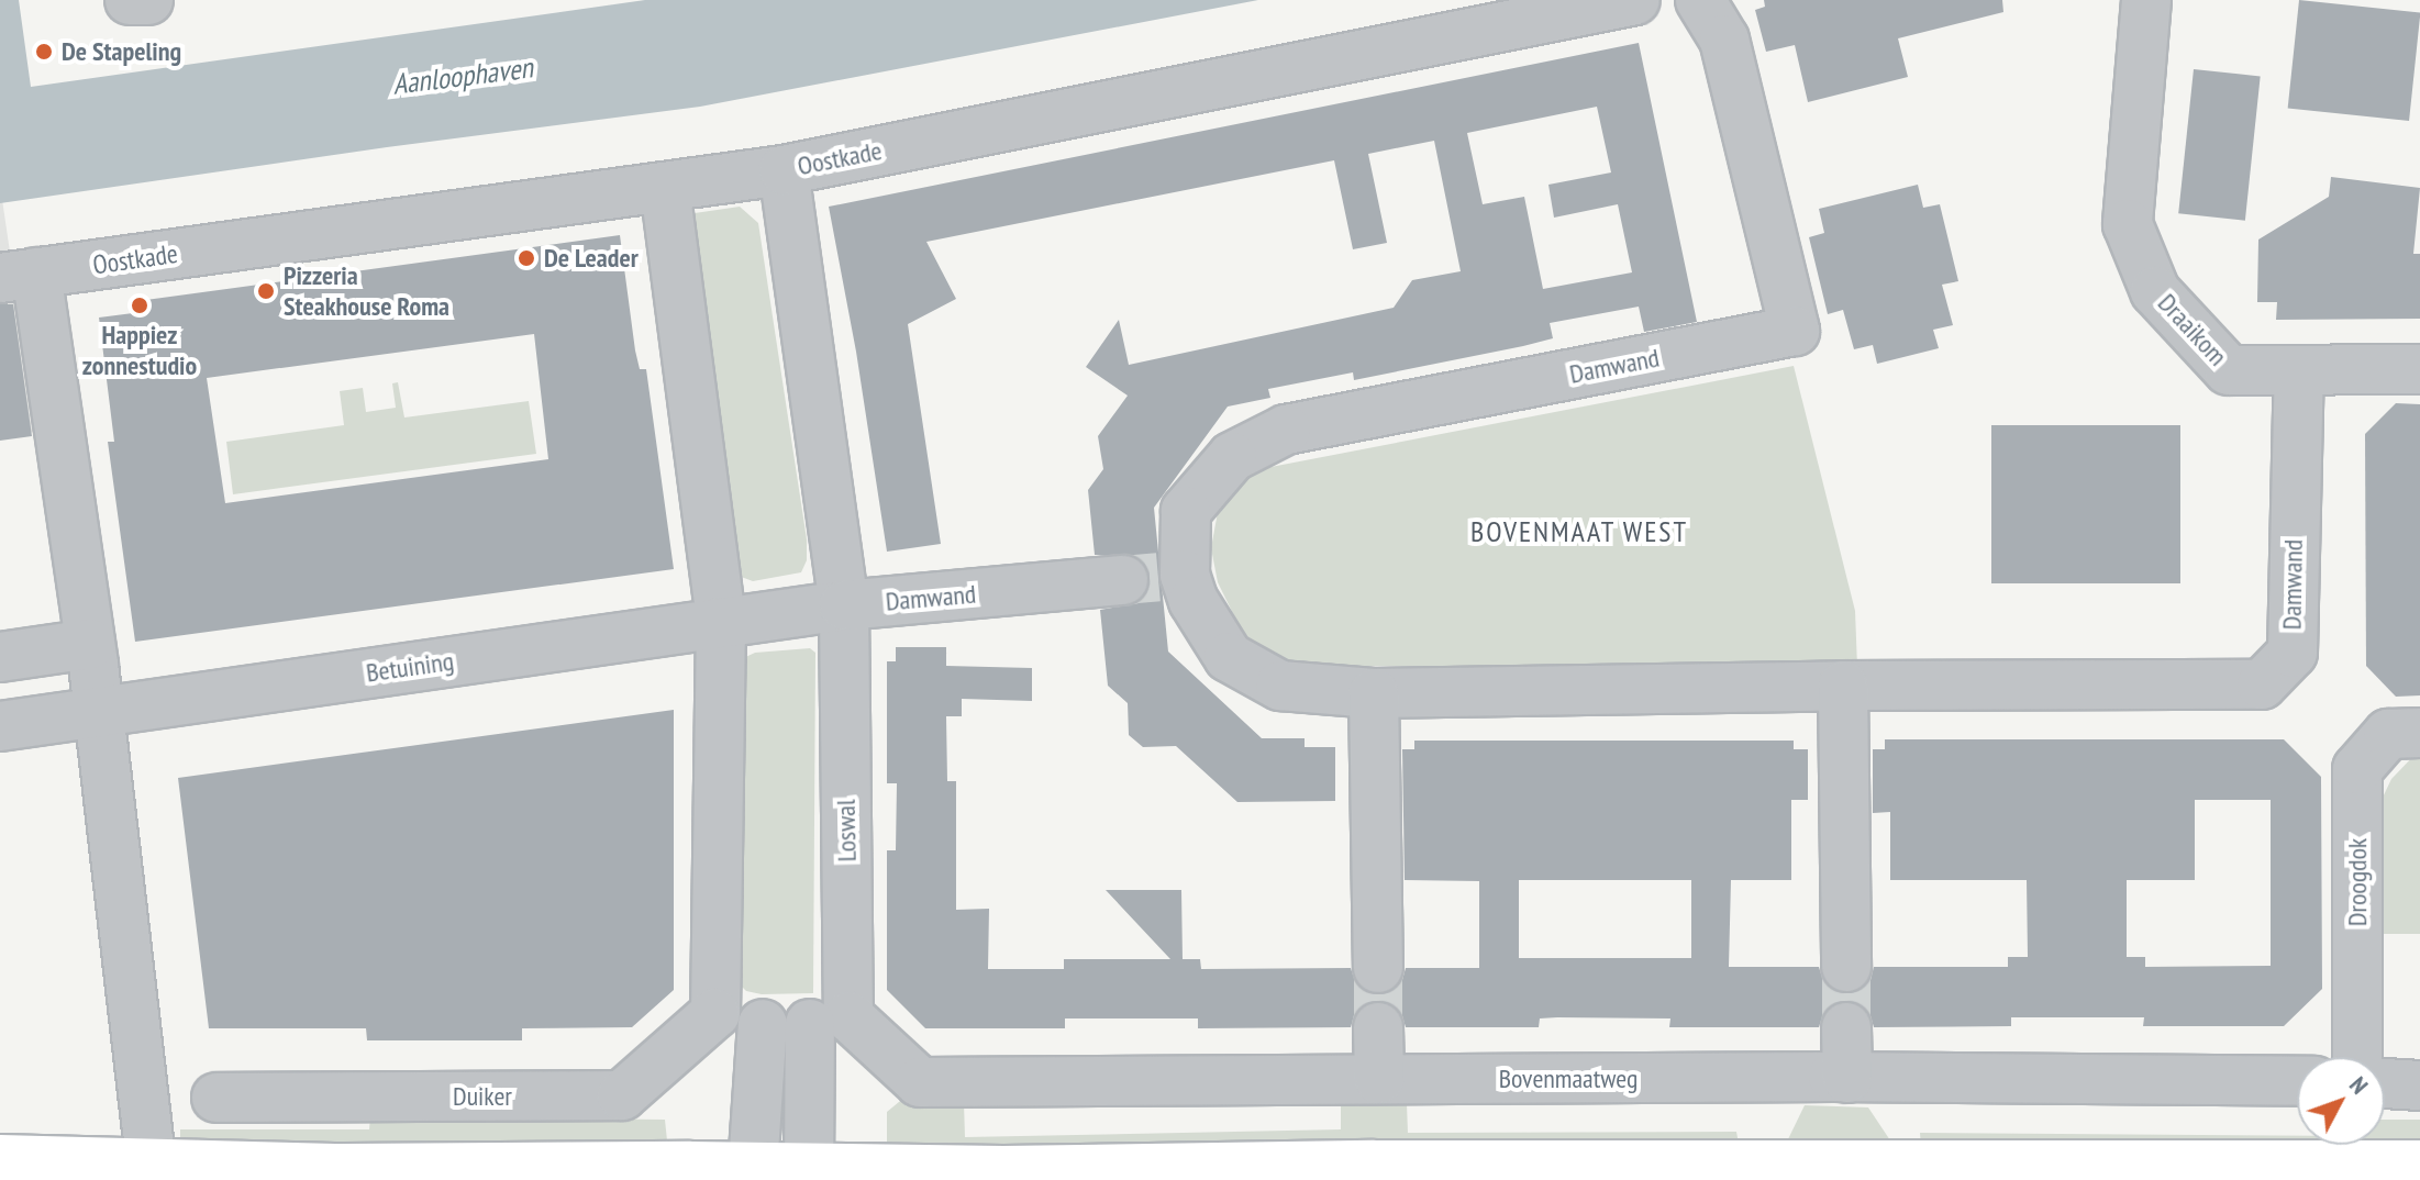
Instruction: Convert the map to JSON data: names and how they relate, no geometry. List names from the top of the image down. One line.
{"streets":{"street":["Oostkade","Draaikom","Damwand","Betuining","Loswal","Droogdok","Bovenmaatweg","Duiker"]},"crossings":[["Oostkade","Loswal"],["Draaikom","Damwand"],["Damwand","Loswal"],["Loswal","Bovenmaatweg"]],"districts":["BOVENMAAT WEST"],"water":["Aanloophaven"],"places":["De Stapeling","De Leader","Pizzeria Steakhouse Roma","Happiez zonnestudio"],"north":"top right"}
